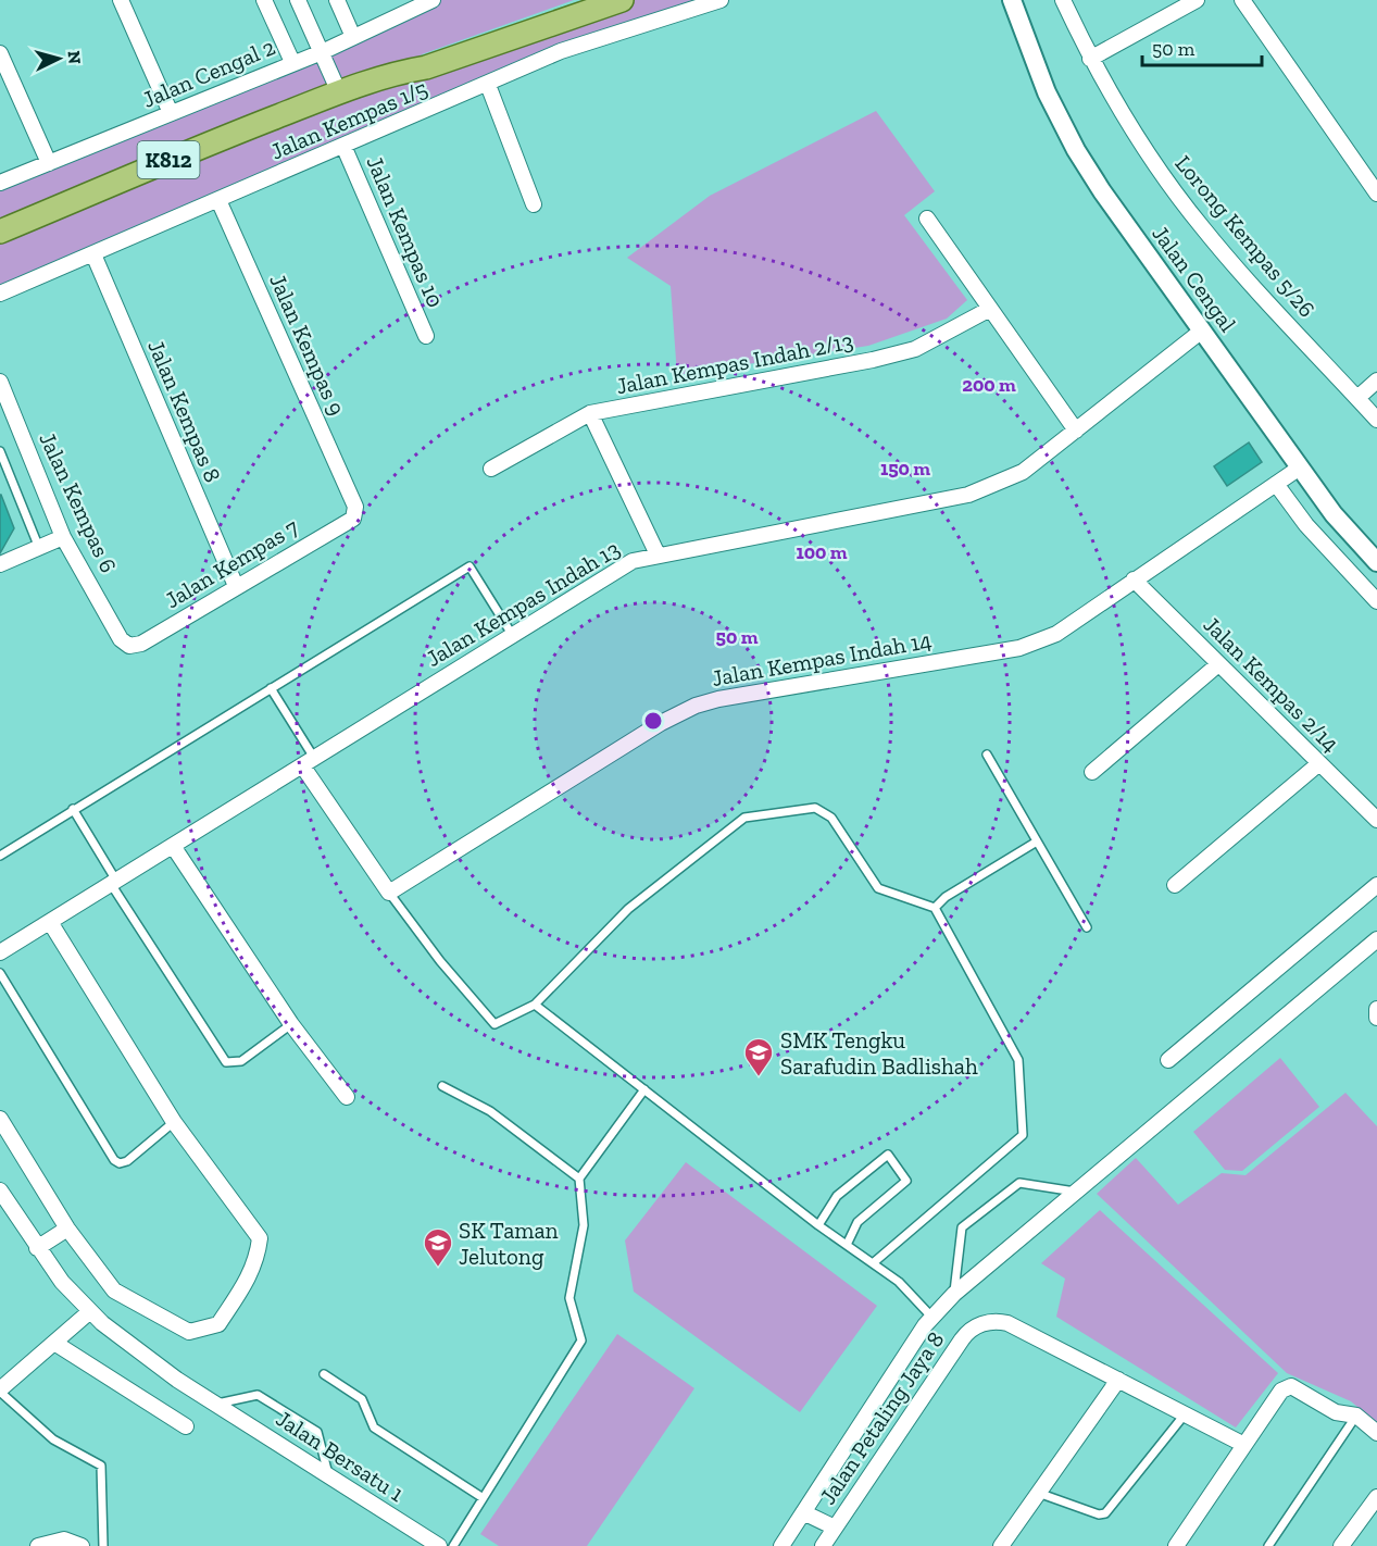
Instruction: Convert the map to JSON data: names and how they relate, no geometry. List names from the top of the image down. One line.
{"streets":{"main road":["K812"],"street":["Jalan Cengal 2","Jalan Kempas 1/5","Jalan Kempas 10","Lorong Kempas 5/26","Jalan Cengal","Jalan Kempas 9","Jalan Kempas Indah 2/13","Jalan Kempas 8","Jalan Kempas 6","Jalan Kempas 7","Jalan Kempas Indah 13","Jalan Kempas Indah 14","Jalan Kempas 2/14","Jalan Petaling Jaya 8","Jalan Bersatu 1"]},"crossings":[["Jalan Kempas 1/5","Jalan Kempas 10"],["Jalan Kempas 1/5","Jalan Kempas 9"],["Jalan Kempas 1/5","Jalan Kempas 8"],["Jalan Cengal","Jalan Kempas Indah 13"],["Jalan Cengal","Jalan Kempas Indah 14"],["Jalan Kempas 9","Jalan Kempas 7"],["Jalan Kempas 8","Jalan Kempas 7"],["Jalan Kempas 6","Jalan Kempas 7"],["Jalan Kempas Indah 14","Jalan Kempas 2/14"]],"places":{"school or university":["SMK Tengku Sarafudin Badlishah","SK Taman Jelutong"]},"scale_bar":"50 m","north":"right","rings":["200 m","150 m","100 m","50 m"]}
